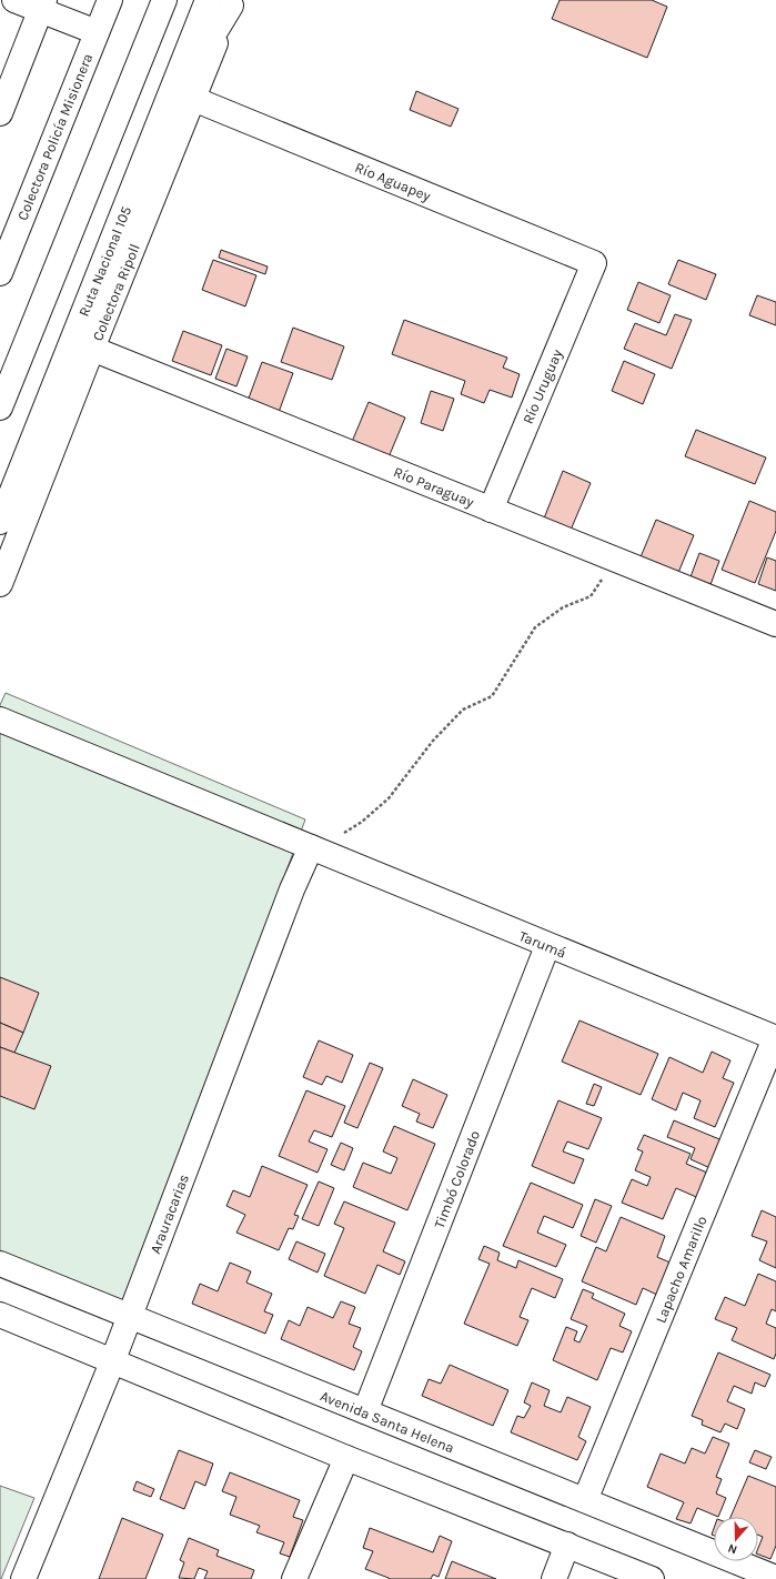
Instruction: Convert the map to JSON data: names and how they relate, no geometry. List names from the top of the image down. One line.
{"streets":{"main road":["Colectora Policía Misionera","Río Aguapey","Ruta Nacional 105","Colectora Ripoll","Río Uruguay","Río Paraguay","Tarumá","Timbó Colorado","Arauracarias","Lapacho Amarillo","Avenida Santa Helena"]},"crossings":[["Río Aguapey","Colectora Ripoll"],["Río Aguapey","Río Uruguay"],["Colectora Ripoll","Río Paraguay"],["Río Uruguay","Río Paraguay"],["Tarumá","Timbó Colorado"],["Tarumá","Arauracarias"],["Tarumá","Lapacho Amarillo"],["Timbó Colorado","Avenida Santa Helena"],["Arauracarias","Avenida Santa Helena"],["Lapacho Amarillo","Avenida Santa Helena"]],"north":"bottom"}
